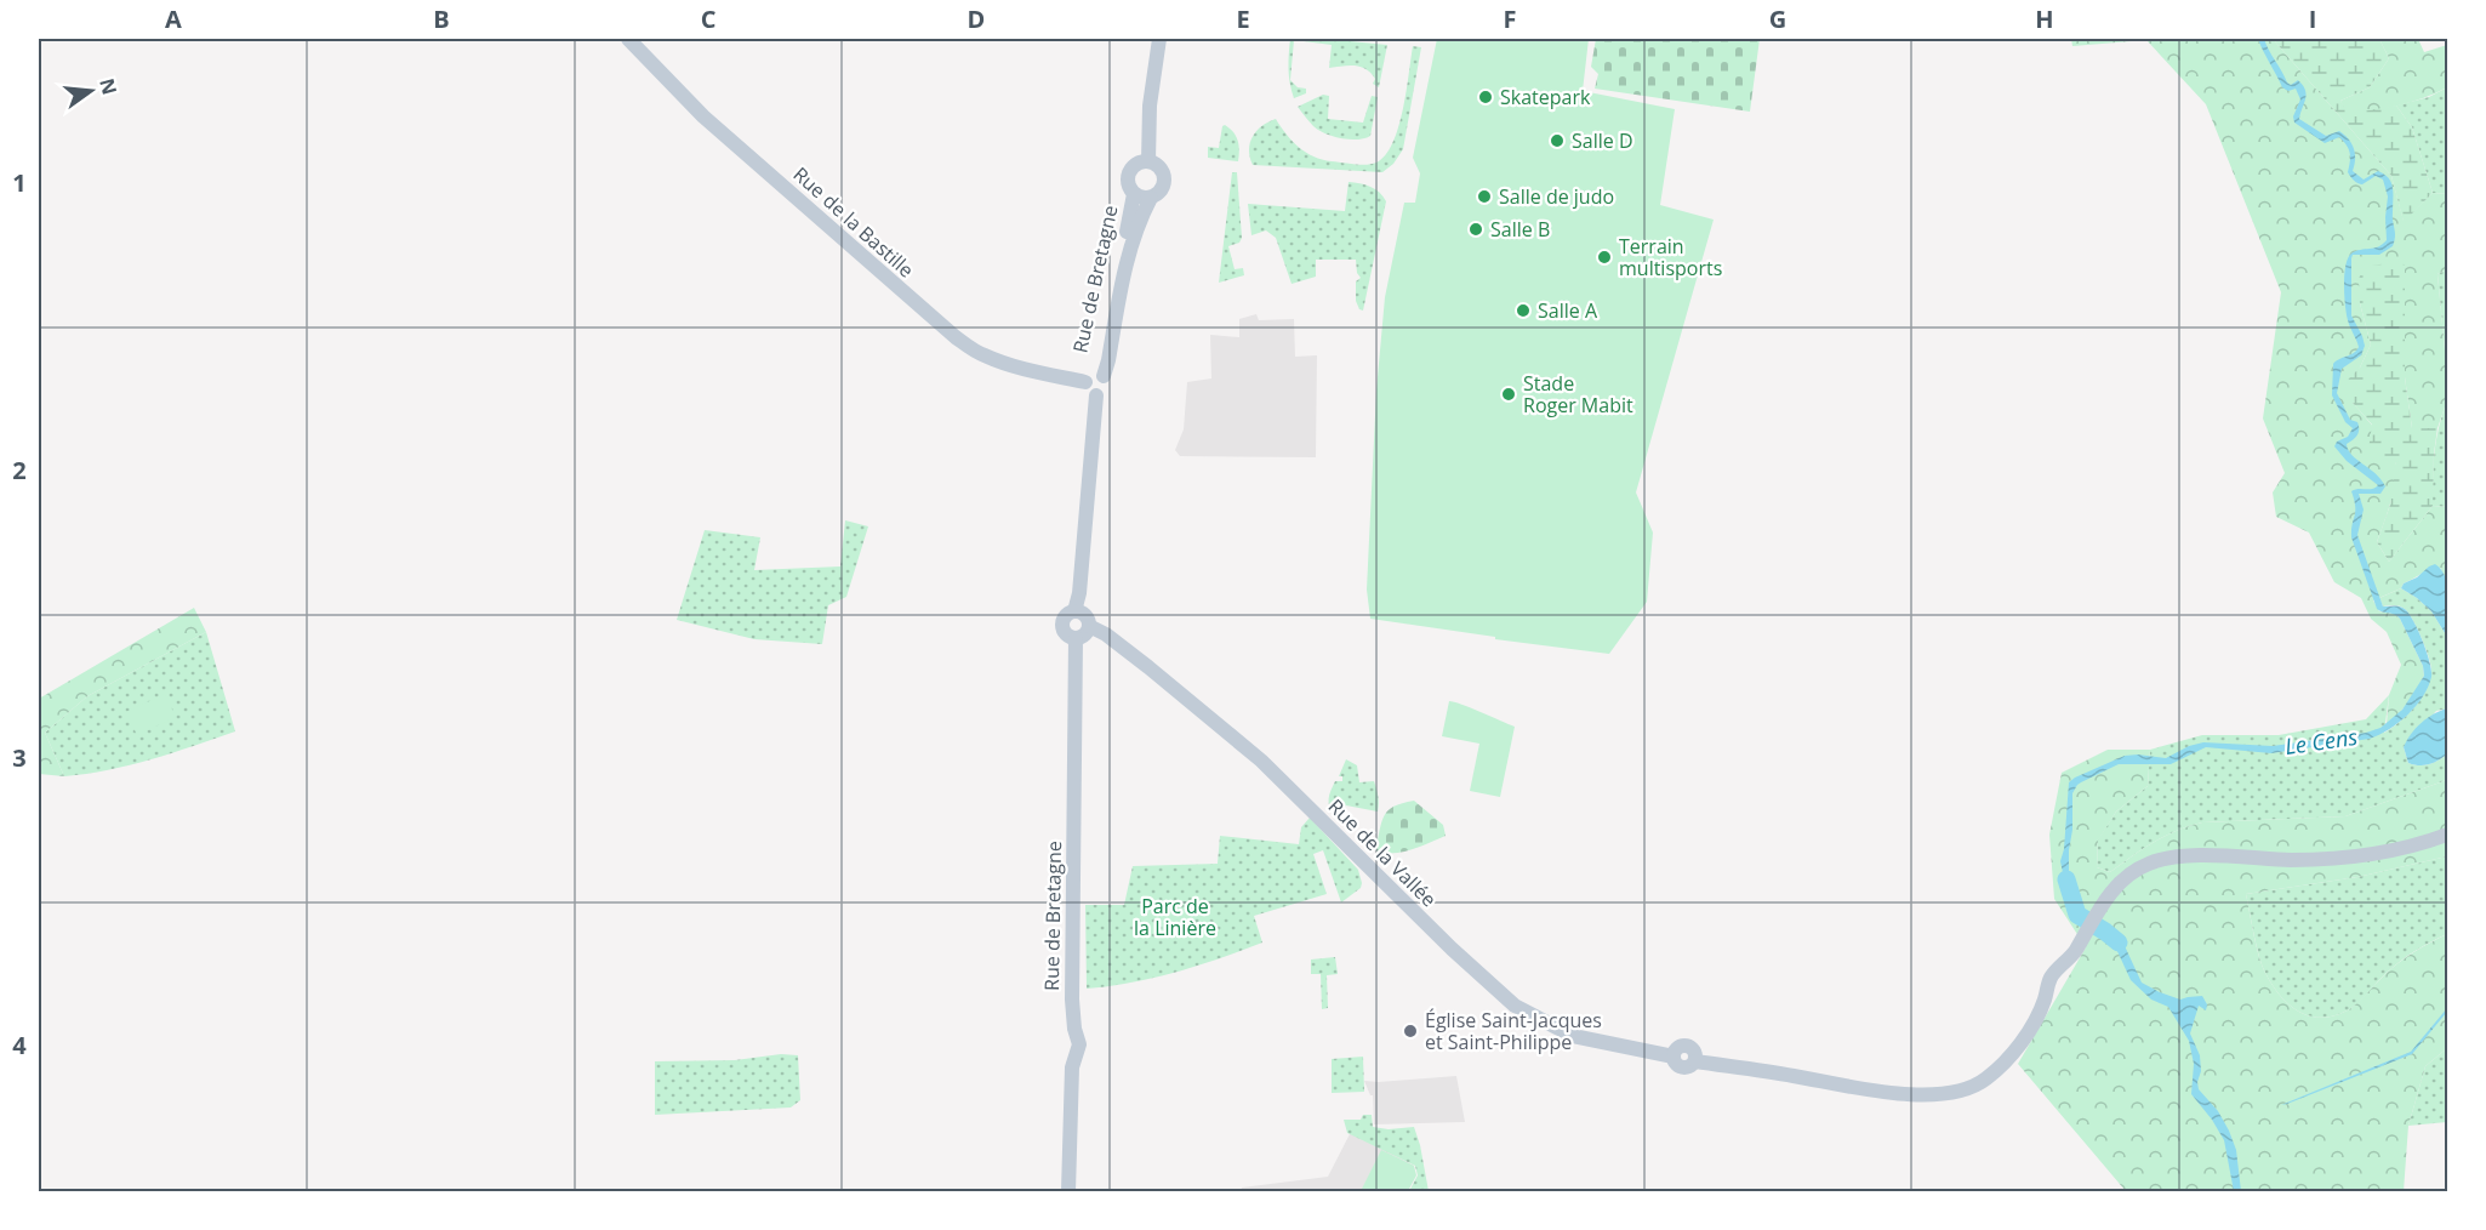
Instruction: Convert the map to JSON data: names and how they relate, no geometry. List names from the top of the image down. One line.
{"streets":{"street":["Rue de la Bastille","Rue de Bretagne","Rue de la Vallée"]},"crossings":[["Rue de la Bastille","Rue de Bretagne"],["Rue de Bretagne","Rue de la Vallée"]],"water":["Le Cens"],"parks":["Parc de la Linière"],"places":["Skatepark","Salle D","Salle de judo","Salle B","Terrain multisports","Salle A","Stade Roger Mabit","Église Saint-Jacques et Saint-Philippe"],"north":"right","grid":{"columns":["A","B","C","D","E","F","G","H","I"],"rows":["1","2","3","4"]}}
